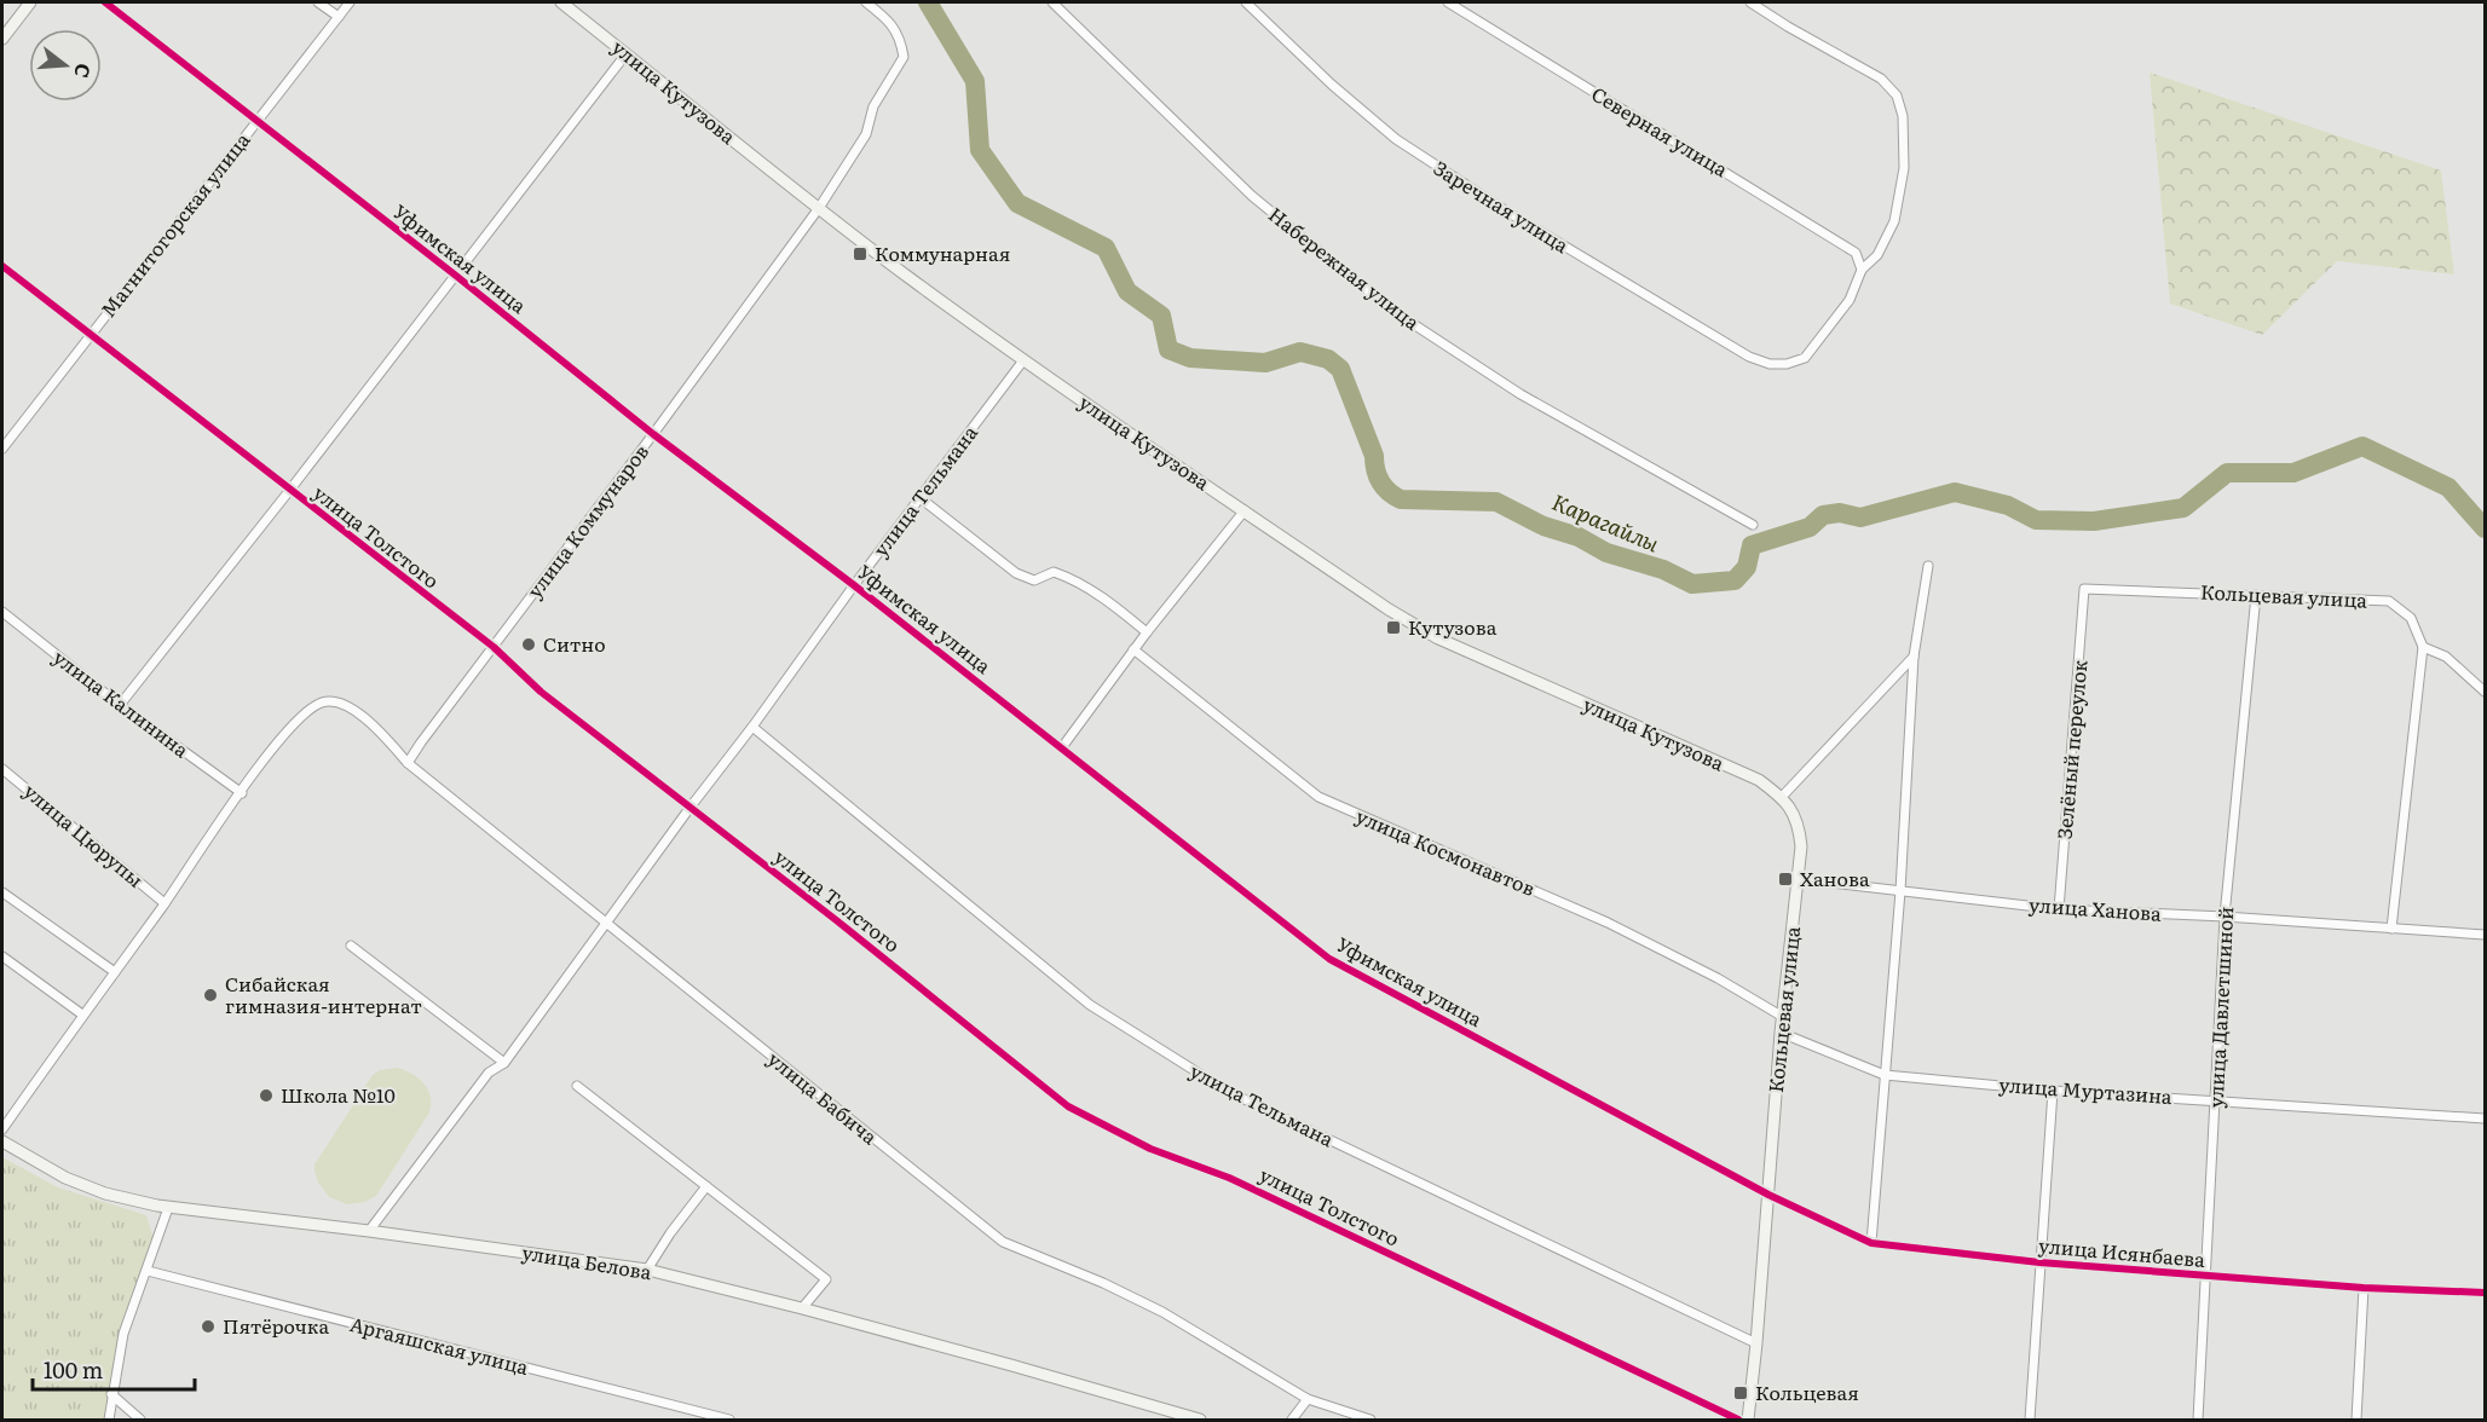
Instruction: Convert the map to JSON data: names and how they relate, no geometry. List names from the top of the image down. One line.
{"streets":{"main road":["улица Кутузова","Кольцевая улица","улица Белова"],"street":["Северная улица","Заречная улица","Магнитогорская улица","Уфимская улица","Набережная улица","улица Тельмана","улица Коммунаров","улица Толстого","улица Калинина","Зелёный переулок","улица Цюрупы","улица Космонавтов","улица Ханова","улица Давлетшиной","улица Муртазина","улица Бабича","улица Исянбаева","Аргаяшская улица"]},"crossings":[["улица Кутузова","улица Тельмана"],["улица Кутузова","улица Коммунаров"],["улица Кутузова","Кольцевая улица"],["Северная улица","Заречная улица"],["Магнитогорская улица","Уфимская улица"],["Магнитогорская улица","улица Толстого"],["Уфимская улица","улица Тельмана"],["Уфимская улица","улица Коммунаров"],["Уфимская улица","Кольцевая улица"],["Уфимская улица","улица Исянбаева"],["улица Тельмана","улица Толстого"],["улица Тельмана","Кольцевая улица"],["улица Тельмана","улица Бабича"],["улица Коммунаров","улица Толстого"],["улица Коммунаров","улица Бабича"],["Кольцевая улица","Зелёный переулок"],["Кольцевая улица","улица Космонавтов"],["Кольцевая улица","улица Ханова"],["Кольцевая улица","улица Давлетшиной"],["Кольцевая улица","улица Муртазина"],["Кольцевая улица","улица Исянбаева"],["улица Калинина","улица Бабича"],["Зелёный переулок","улица Ханова"],["улица Ханова","улица Давлетшиной"],["улица Давлетшиной","улица Муртазина"],["улица Давлетшиной","улица Исянбаева"]],"water":["Карагайлы"],"places":{"transit":["Коммунарная","Кутузова","Ханова","Кольцевая"],"other":["Ситно","Сибайская гимназия-интернат","Школа №10","Пятёрочка"]},"scale_bar":"100 m","north":"right"}
